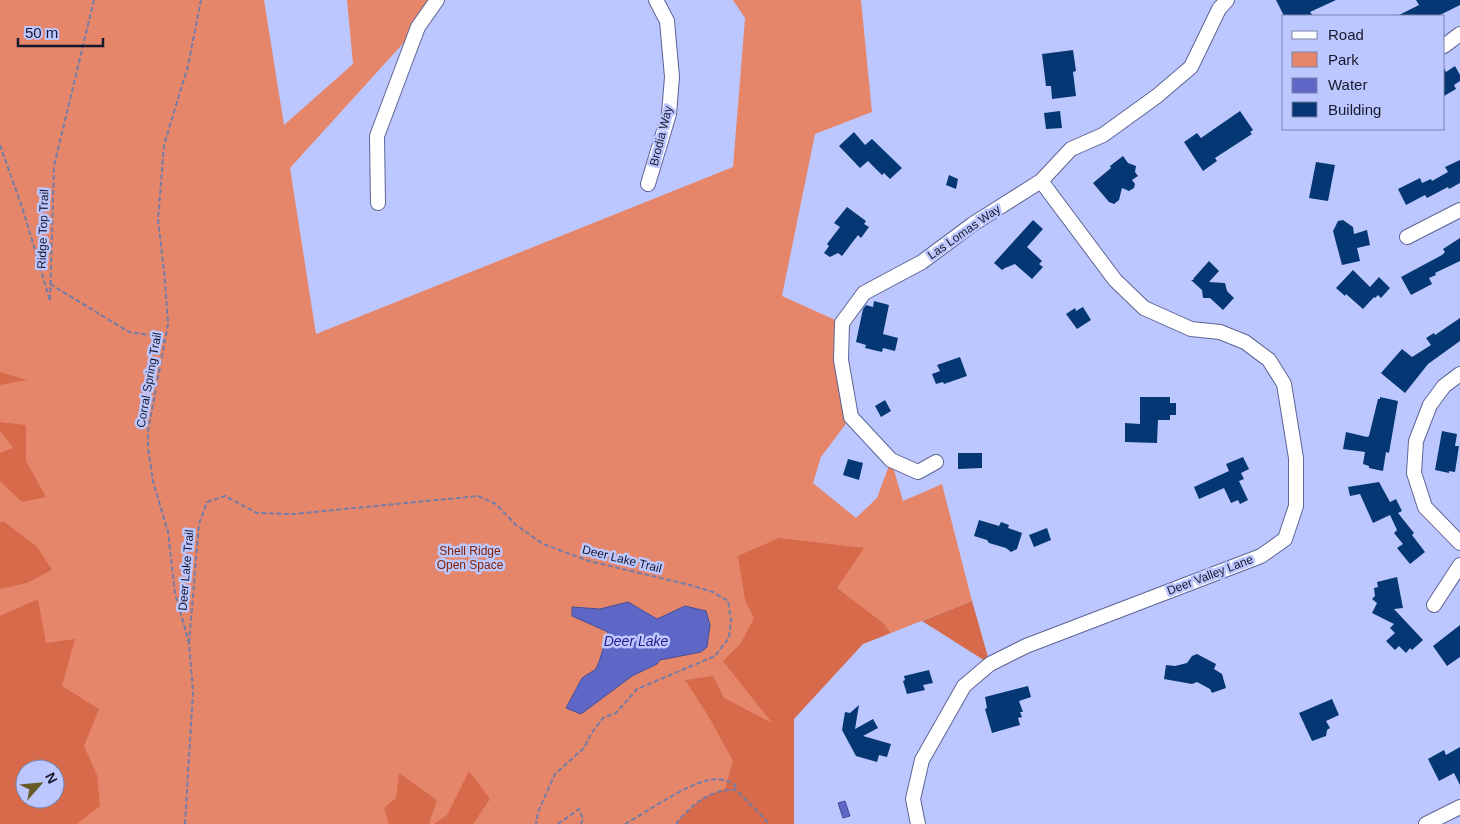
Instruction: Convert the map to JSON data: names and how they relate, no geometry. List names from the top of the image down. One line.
{"streets":{"street":["Brodia Way","Las Lomas Way","Deer Valley Lane"],"path":["Ridge Top Trail","Corral Spring Trail","Deer Lake Trail"]},"crossings":[["Las Lomas Way","Deer Valley Lane"],["Corral Spring Trail","Deer Lake Trail"]],"water":["Deer Lake"],"parks":["Shell Ridge Open Space"],"legend":["Road","Park","Water","Building"],"scale_bar":"50 m","north":"top right"}
